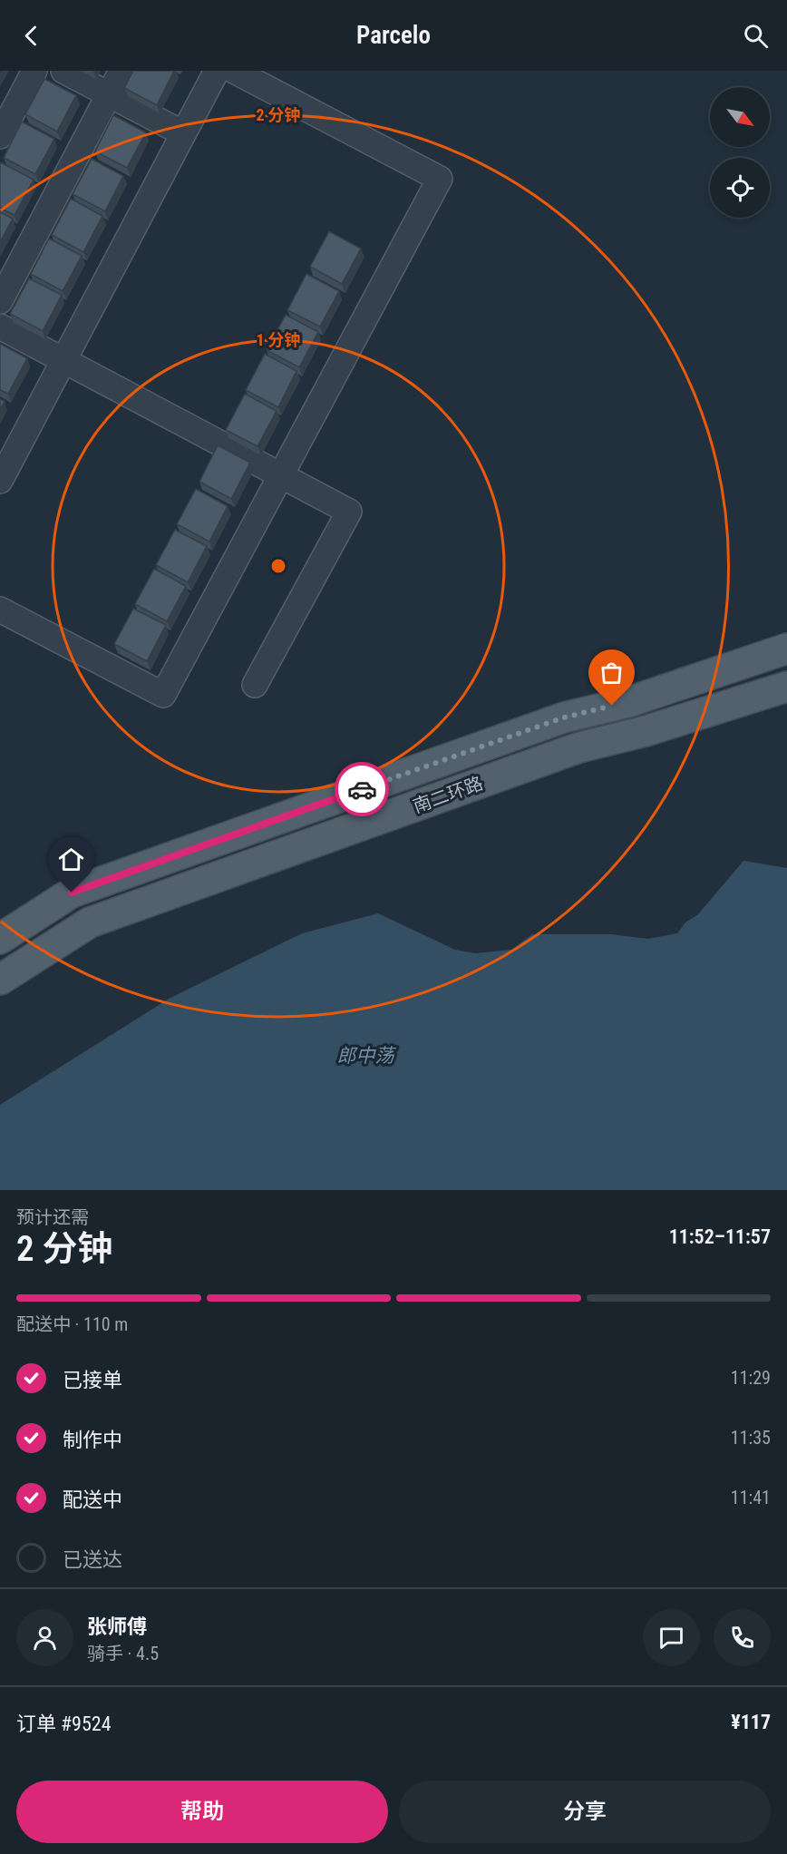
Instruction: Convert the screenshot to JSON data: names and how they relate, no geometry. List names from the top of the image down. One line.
{"streets":{"main road":["南二环路"]},"water":["郎中荡"],"north":"bottom right","page":{"header":"Parcelo","heading":["2 分钟","预计还需","11:52–11:57"],"panel":["张师傅","骑手 · 4.5","订单 #9524","¥117"],"bar":"配送中 · 110 m","list":[["已接单","11:29"],["制作中","11:35"],["配送中","11:41"],"已送达"],"buttons":["帮助","分享"]},"rings":["2 分钟","1 分钟"]}
